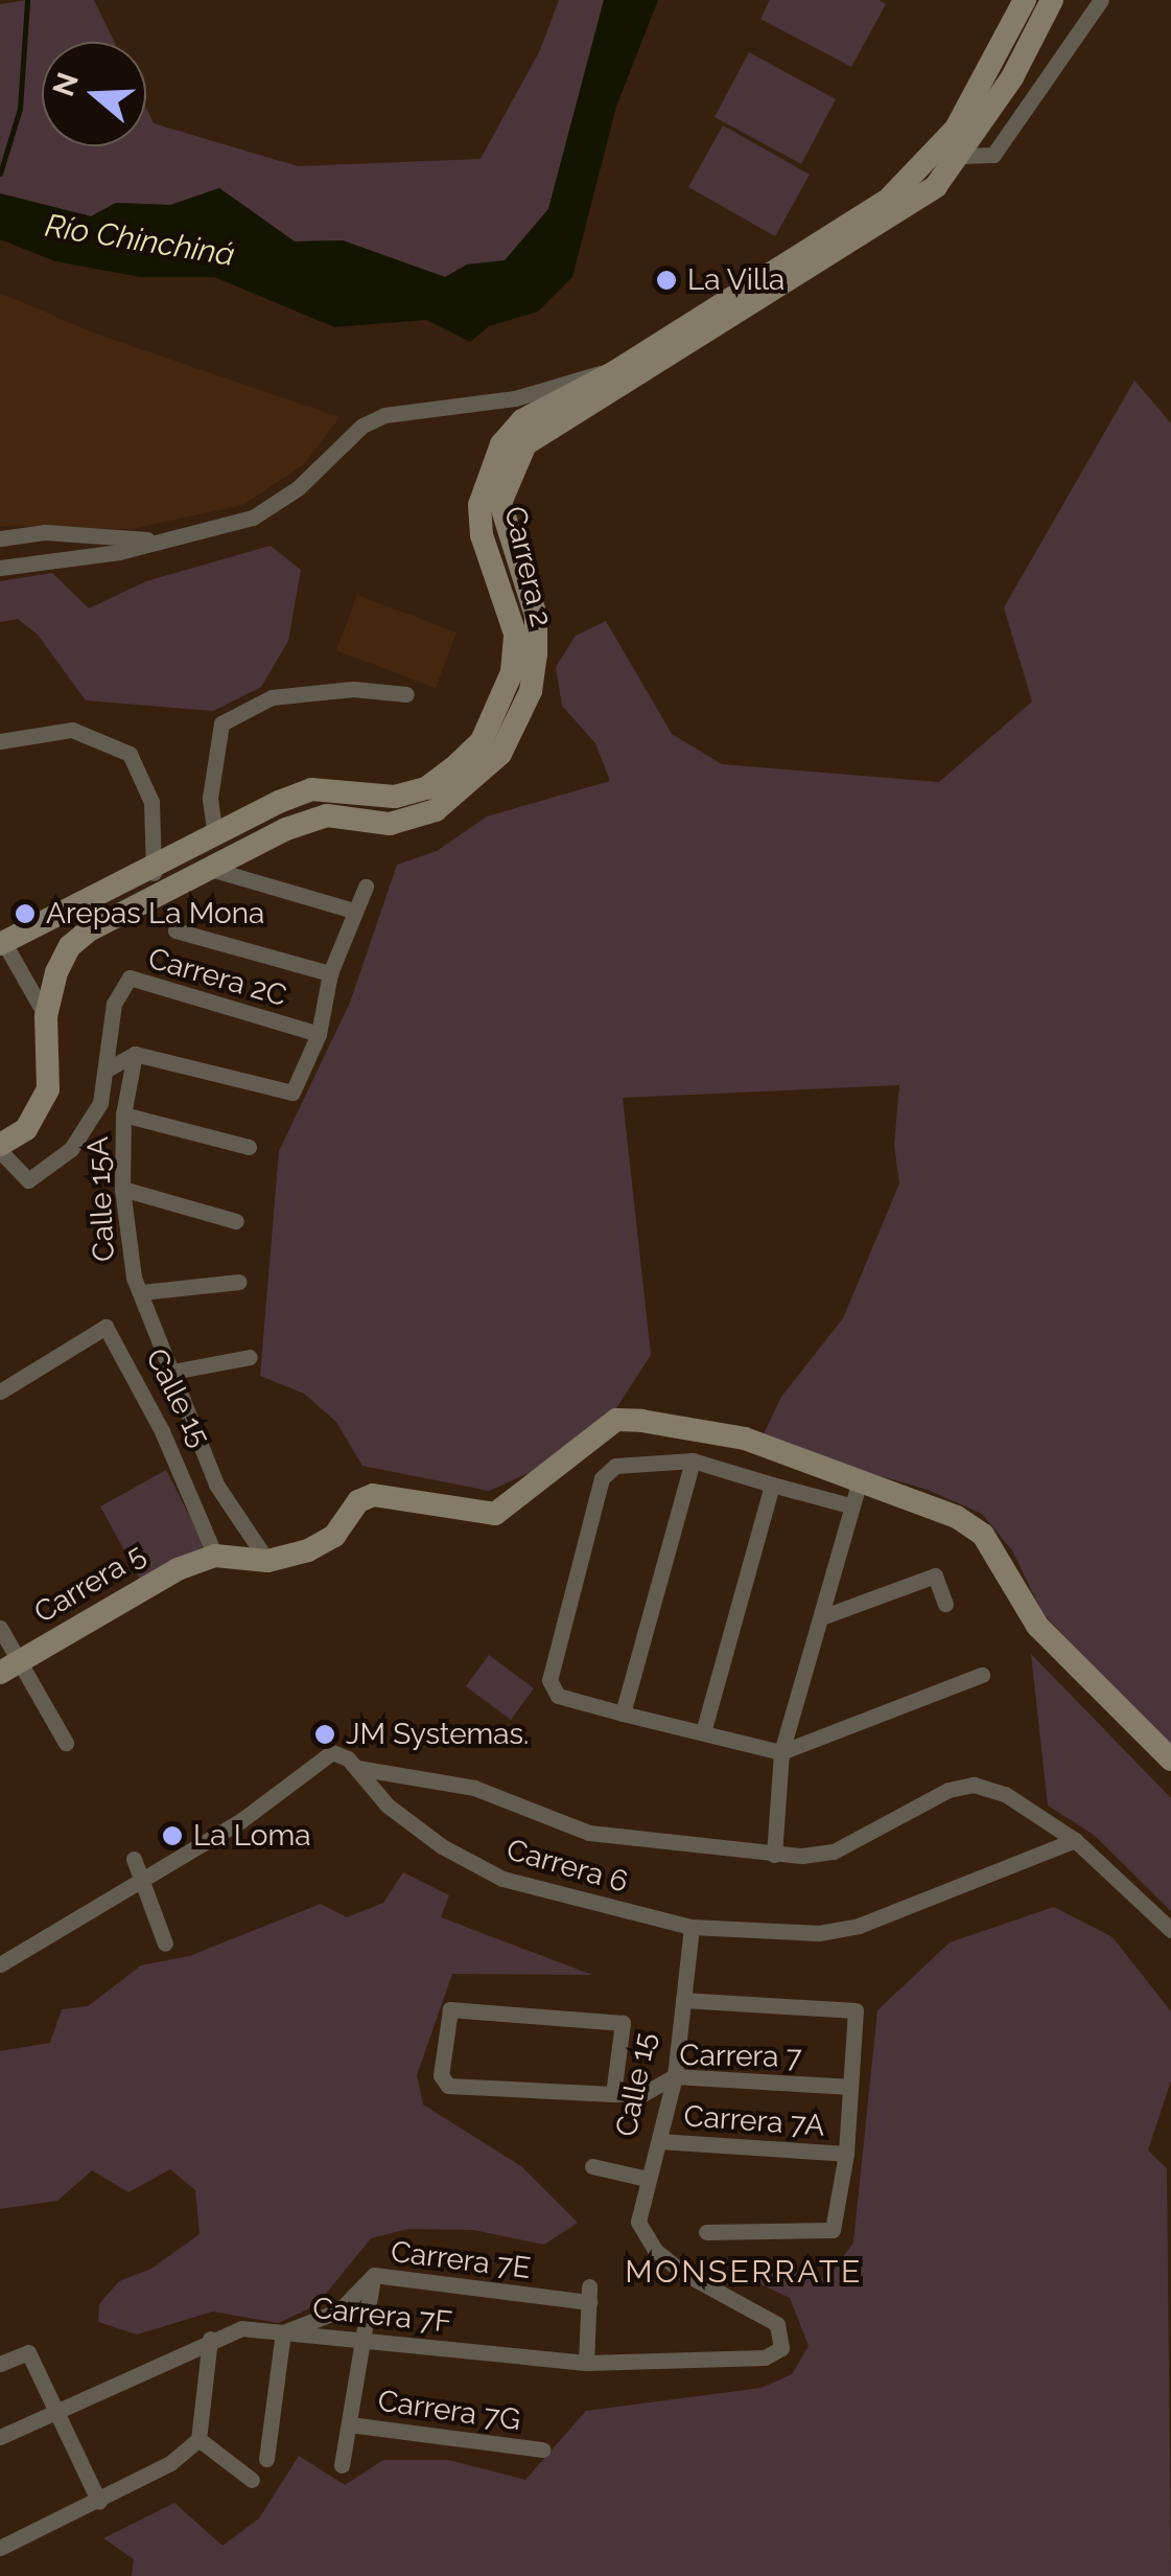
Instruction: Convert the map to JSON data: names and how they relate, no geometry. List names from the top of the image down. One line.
{"streets":{"main road":["Carrera 2","Carrera 5"],"street":["Carrera 2C","Calle 15A","Calle 15","Carrera 6","Carrera 7","Carrera 7A","Carrera 7E","Carrera 7F","Carrera 7G"]},"crossings":[["Calle 15","Carrera 5"],["Calle 15","Carrera 6"],["Calle 15","Carrera 7"],["Calle 15","Carrera 7A"],["Calle 15","Carrera 7F"],["Carrera 7E","Carrera 7F"]],"districts":["MONSERRATE"],"water":["Río Chinchiná"],"places":["La Villa","Arepas La Mona","JM Systemas.","La Loma"],"north":"left"}
